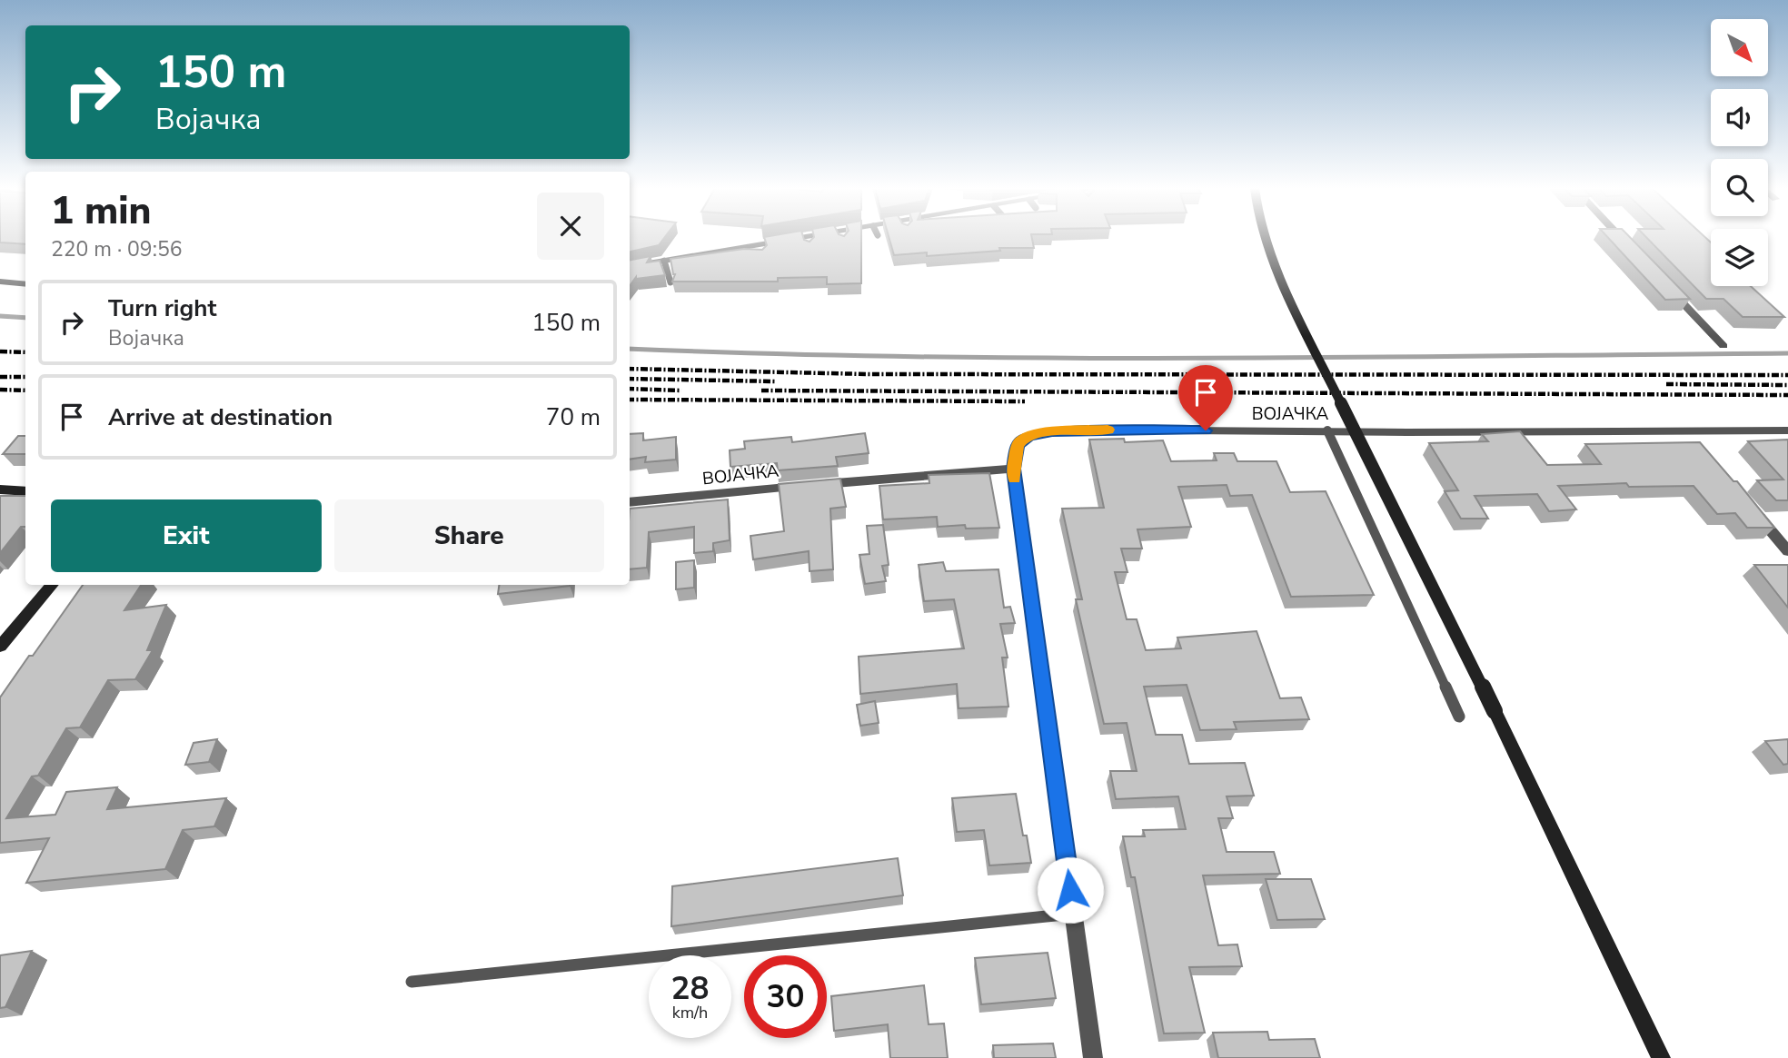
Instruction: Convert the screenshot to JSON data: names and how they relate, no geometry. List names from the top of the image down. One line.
{"streets":{"street":["ВОЈАЧКА"]},"north":"bottom right","page":{"turn":["150 m","Војачка"],"heading":["1 min","220 m · 09:56"],"list":[{"name":"Turn right","note":"Војачка","value":"150 m"},{"name":"Arrive at destination","value":"70 m"}],"buttons":["Exit","Share"],"speed":"28 km/h","limit":"30"}}
